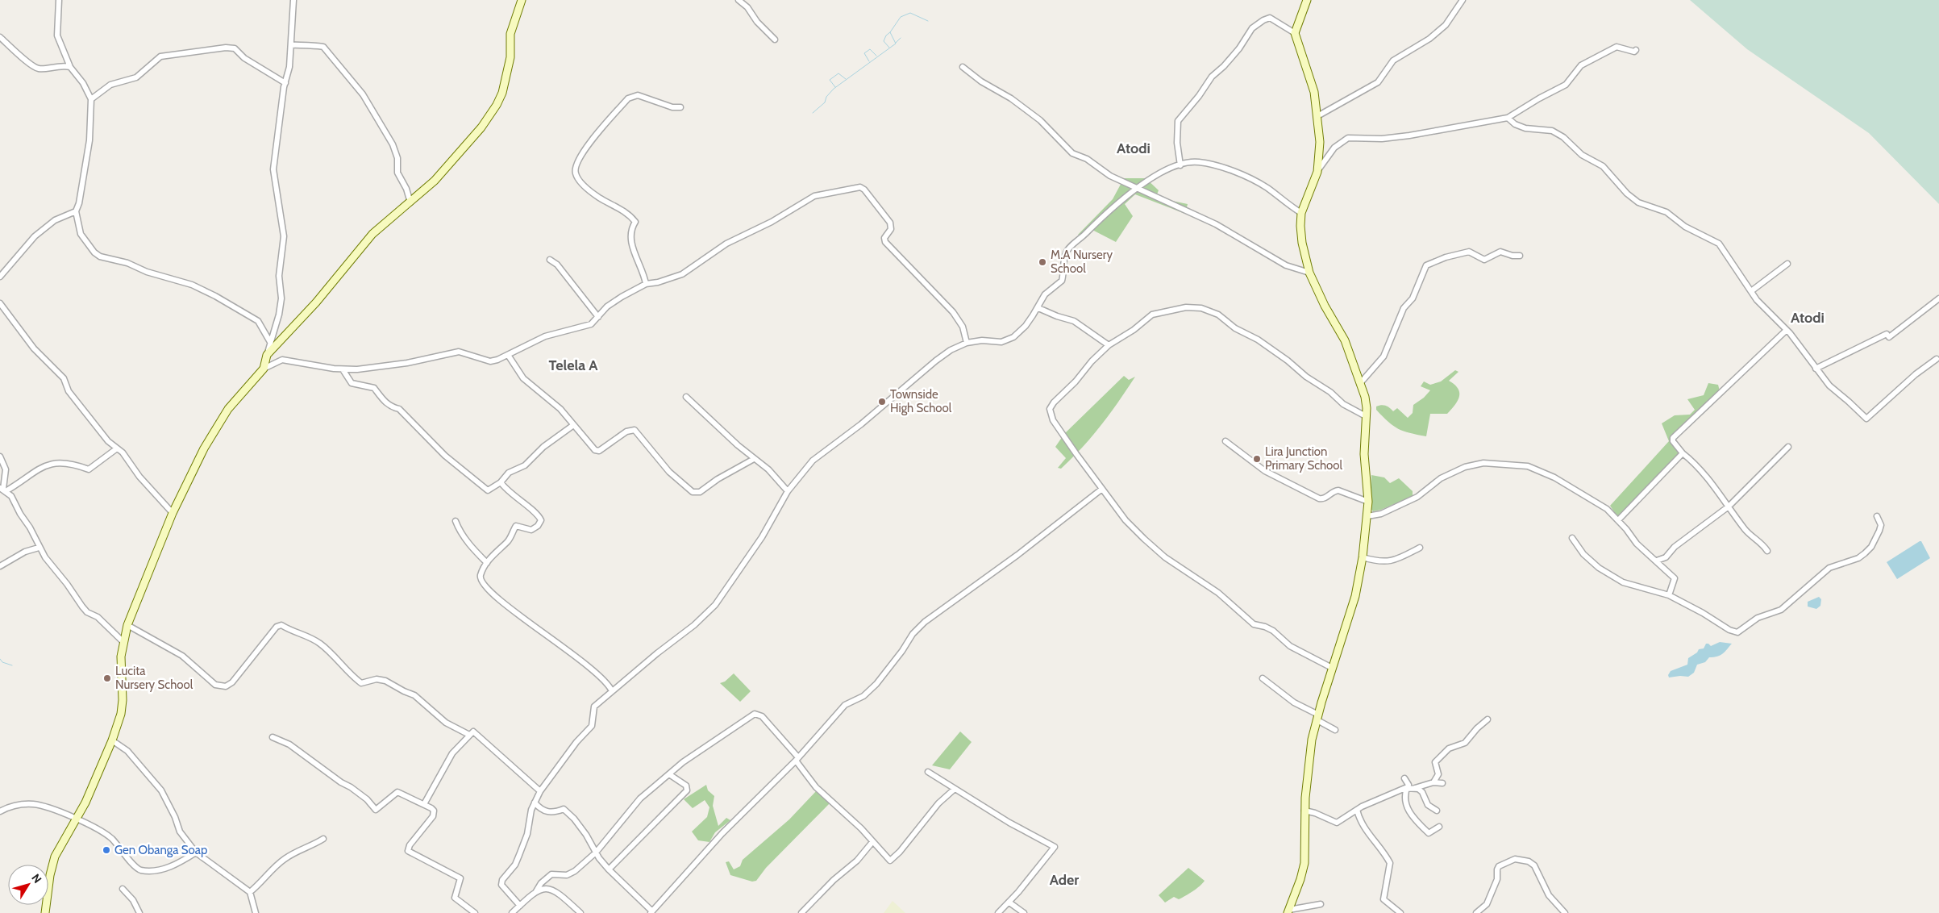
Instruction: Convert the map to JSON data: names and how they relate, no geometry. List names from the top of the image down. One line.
{"districts":["Atodi","Atodi","Telela A","Ader"],"places":["M.A Nursery School","Townside High School","Lira Junction Primary School","Lucita Nursery School","Gen Obanga Soap"],"north":"top right"}
